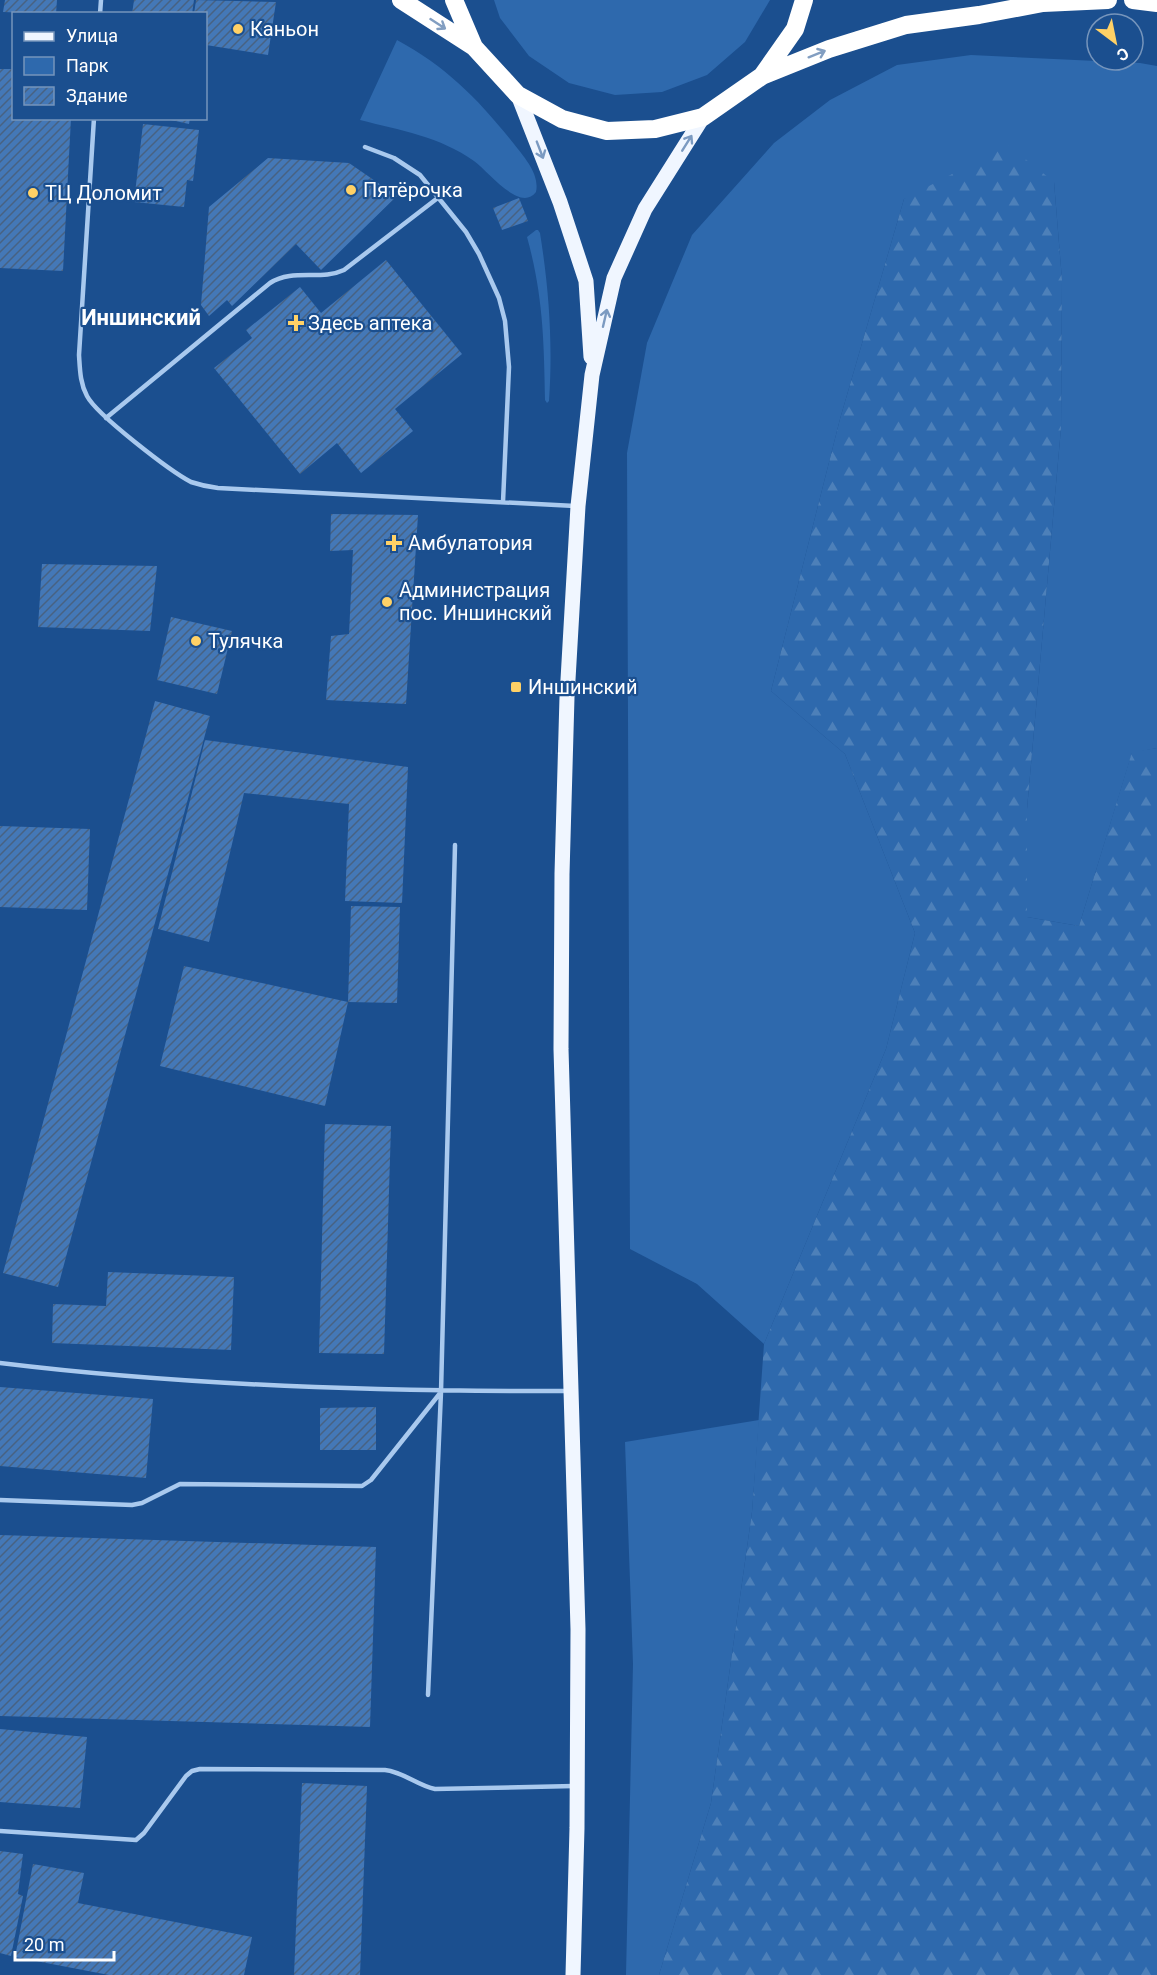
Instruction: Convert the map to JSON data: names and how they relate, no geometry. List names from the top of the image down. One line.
{"districts":["Иншинский"],"places":{"other":["Каньон","Пятёрочка","ТЦ Доломит","Администрация пос. Иншинский","Тулячка"],"health":["Здесь аптека","Амбулатория"],"transit":["Иншинский"]},"legend":["Улица","Парк","Здание"],"scale_bar":"20 m","north":"bottom right"}
